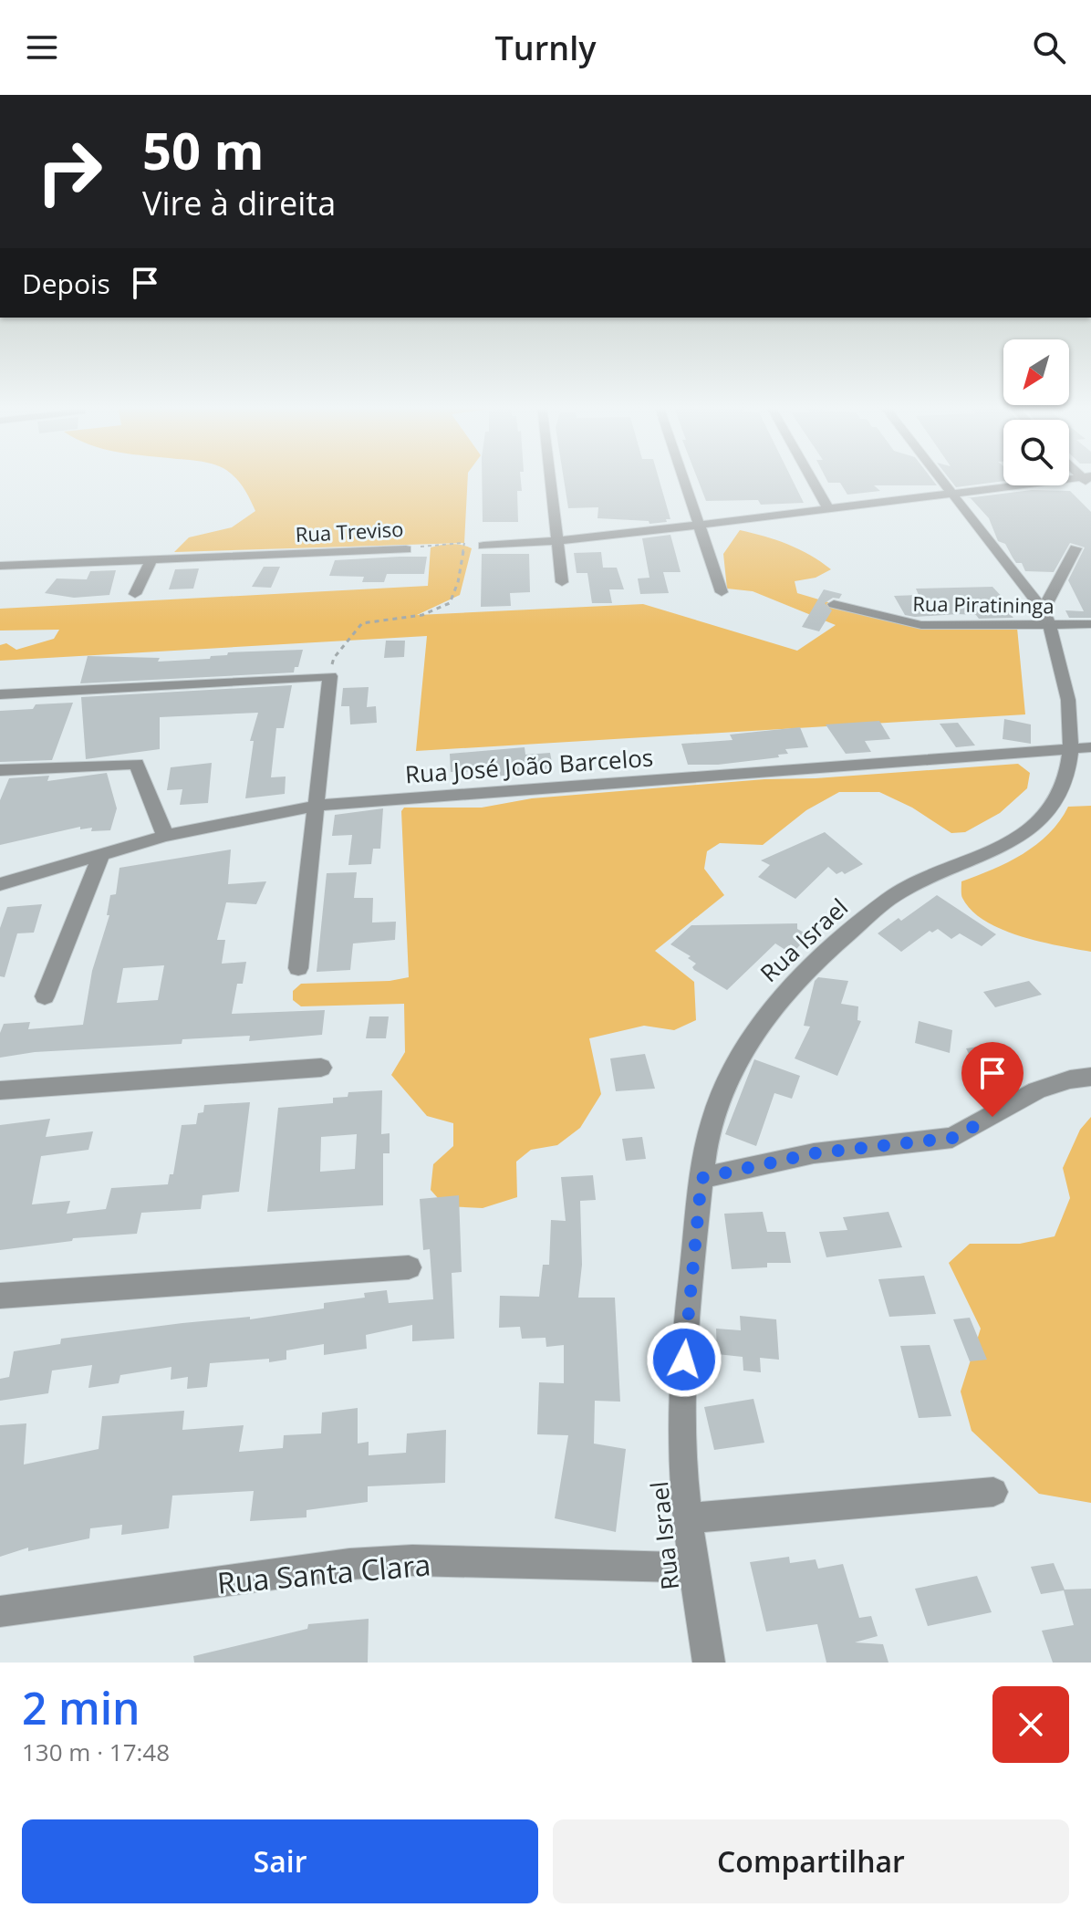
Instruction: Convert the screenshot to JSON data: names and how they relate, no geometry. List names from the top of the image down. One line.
{"streets":{"street":["Rua Treviso","Rua Piratininga","Rua José João Barcelos","Rua Israel","Rua Santa Clara"]},"crossings":[["Rua Piratininga","Rua Israel"],["Rua José João Barcelos","Rua Israel"],["Rua Israel","Rua Santa Clara"]],"north":"bottom left","page":{"header":"Turnly","turn":["50 m","Vire à direita"],"then":"Depois","heading":["2 min","130 m · 17:48"],"buttons":["Sair","Compartilhar"]}}
